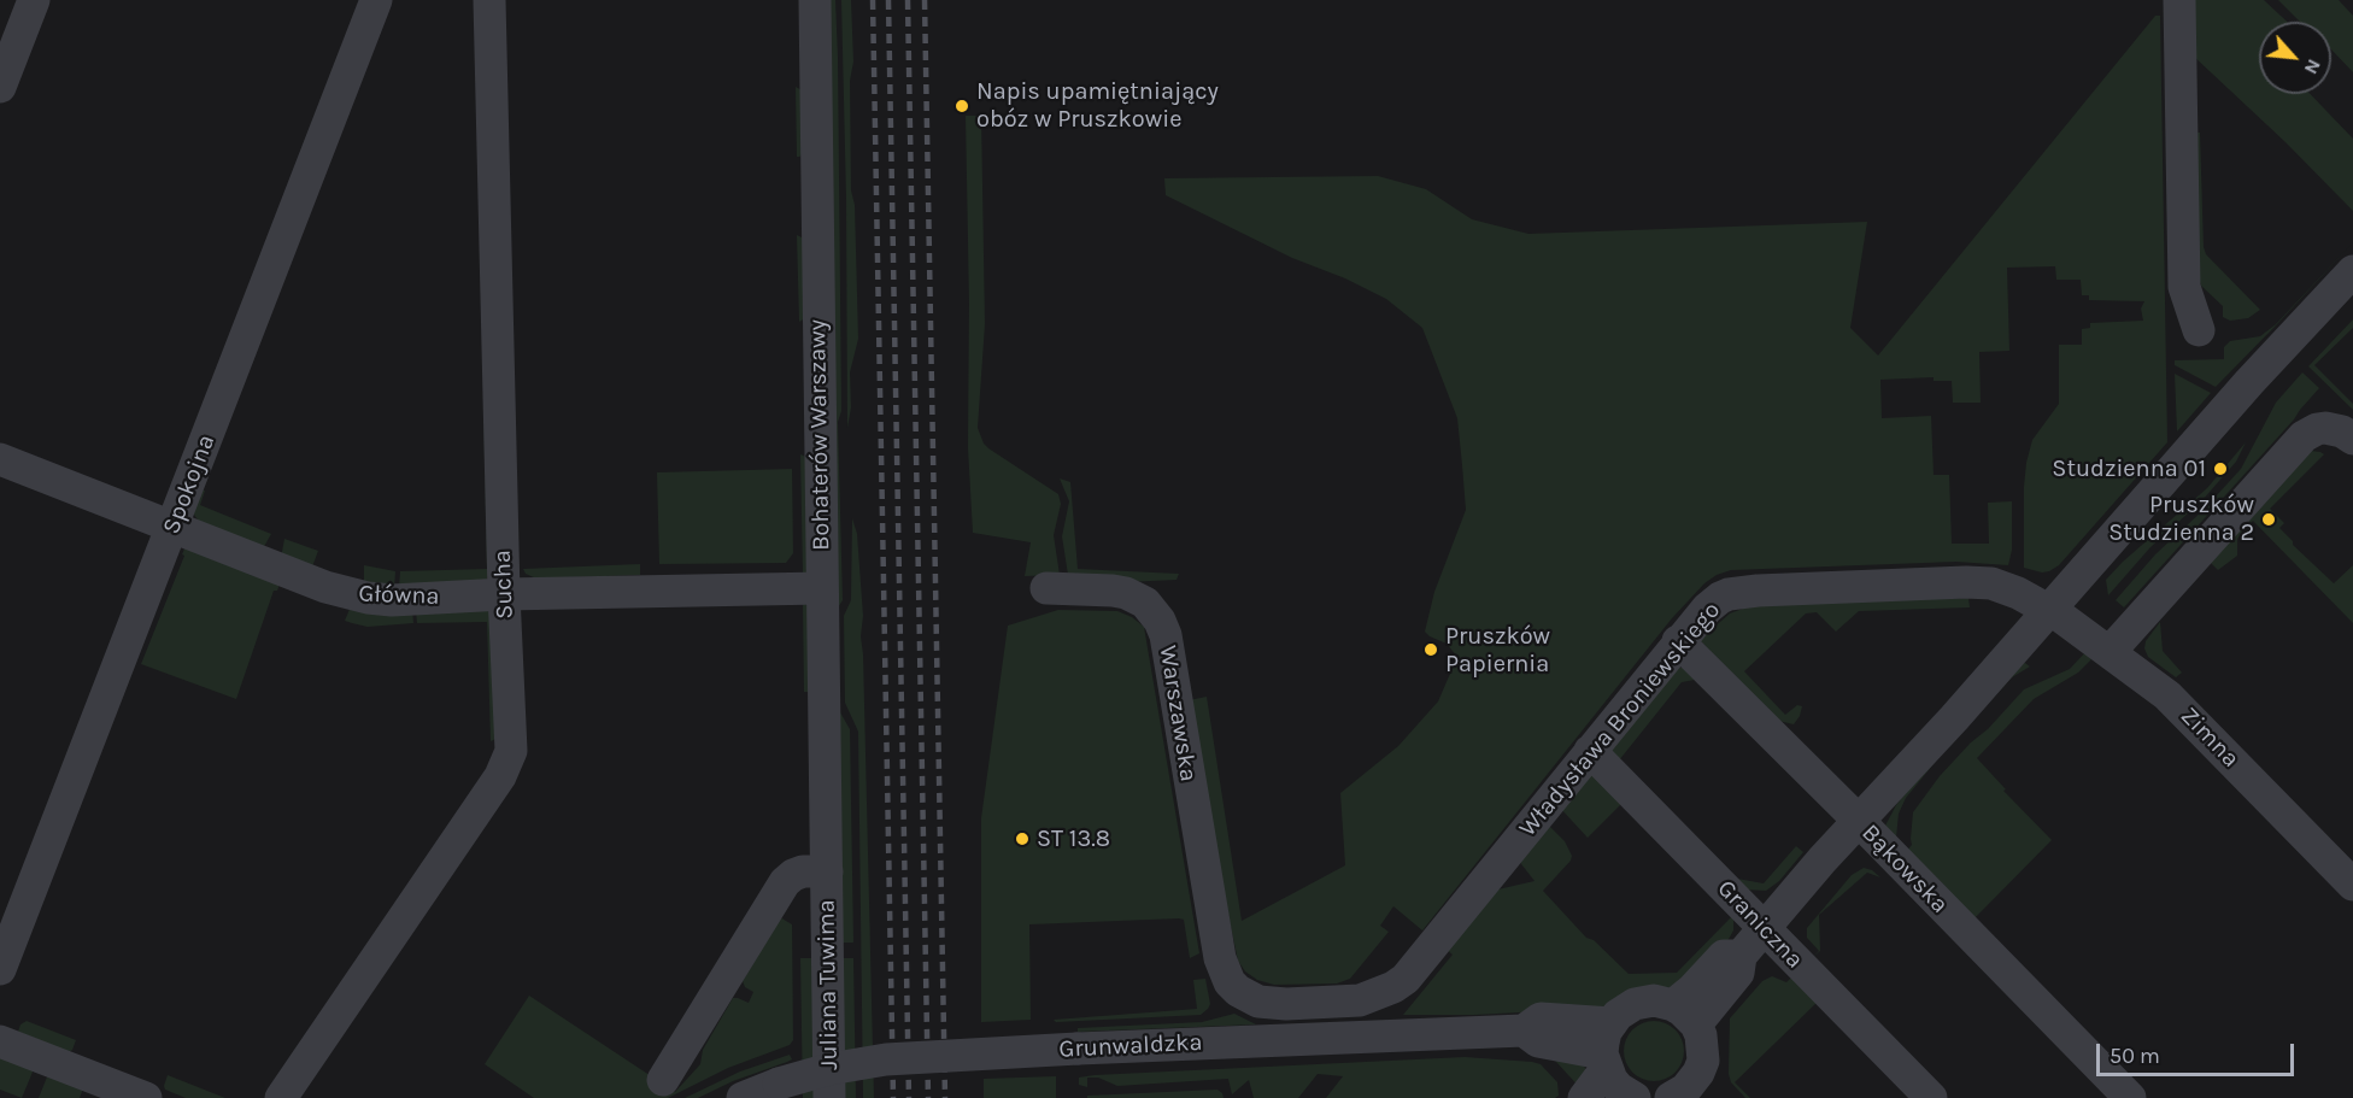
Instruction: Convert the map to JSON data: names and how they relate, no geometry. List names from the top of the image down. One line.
{"streets":{"street":["Bohaterów Warszawy","Spokojna","Sucha","Główna","Warszawska","Władysława Broniewskiego","Zimna","Bąkowska","Graniczna","Juliana Tuwima","Grunwaldzka"]},"crossings":[["Bohaterów Warszawy","Główna"],["Bohaterów Warszawy","Juliana Tuwima"],["Spokojna","Główna"],["Sucha","Główna"],["Warszawska","Władysława Broniewskiego"],["Władysława Broniewskiego","Zimna"],["Władysława Broniewskiego","Bąkowska"],["Władysława Broniewskiego","Graniczna"]],"places":["Napis upamiętniający obóz w Pruszkowie","Studzienna 01","Pruszków Studzienna 2","Pruszków Papiernia","ST 13.8"],"scale_bar":"50 m","north":"bottom right"}
